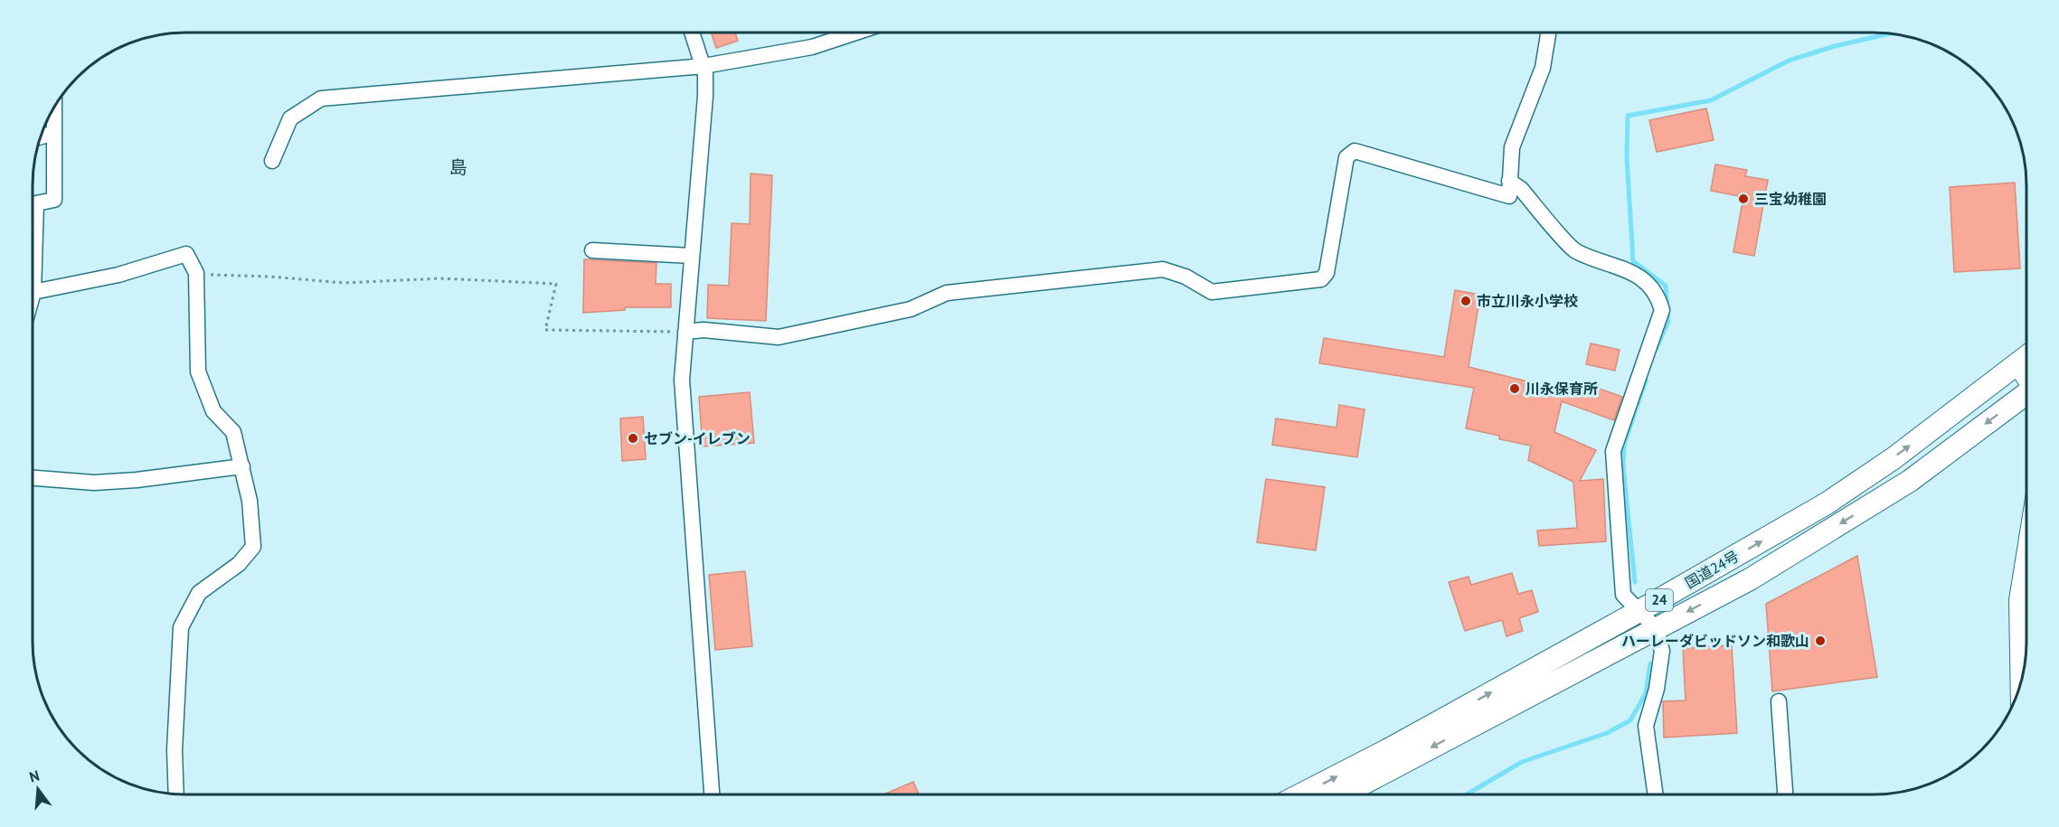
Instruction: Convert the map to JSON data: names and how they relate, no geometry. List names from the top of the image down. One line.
{"streets":{"highway":["国道24号","24"]},"districts":["島"],"places":["三宝幼稚園","市立川永小学校","川永保育所","セブン-イレブン","ハーレーダビッドソン和歌山"],"north":"top"}
